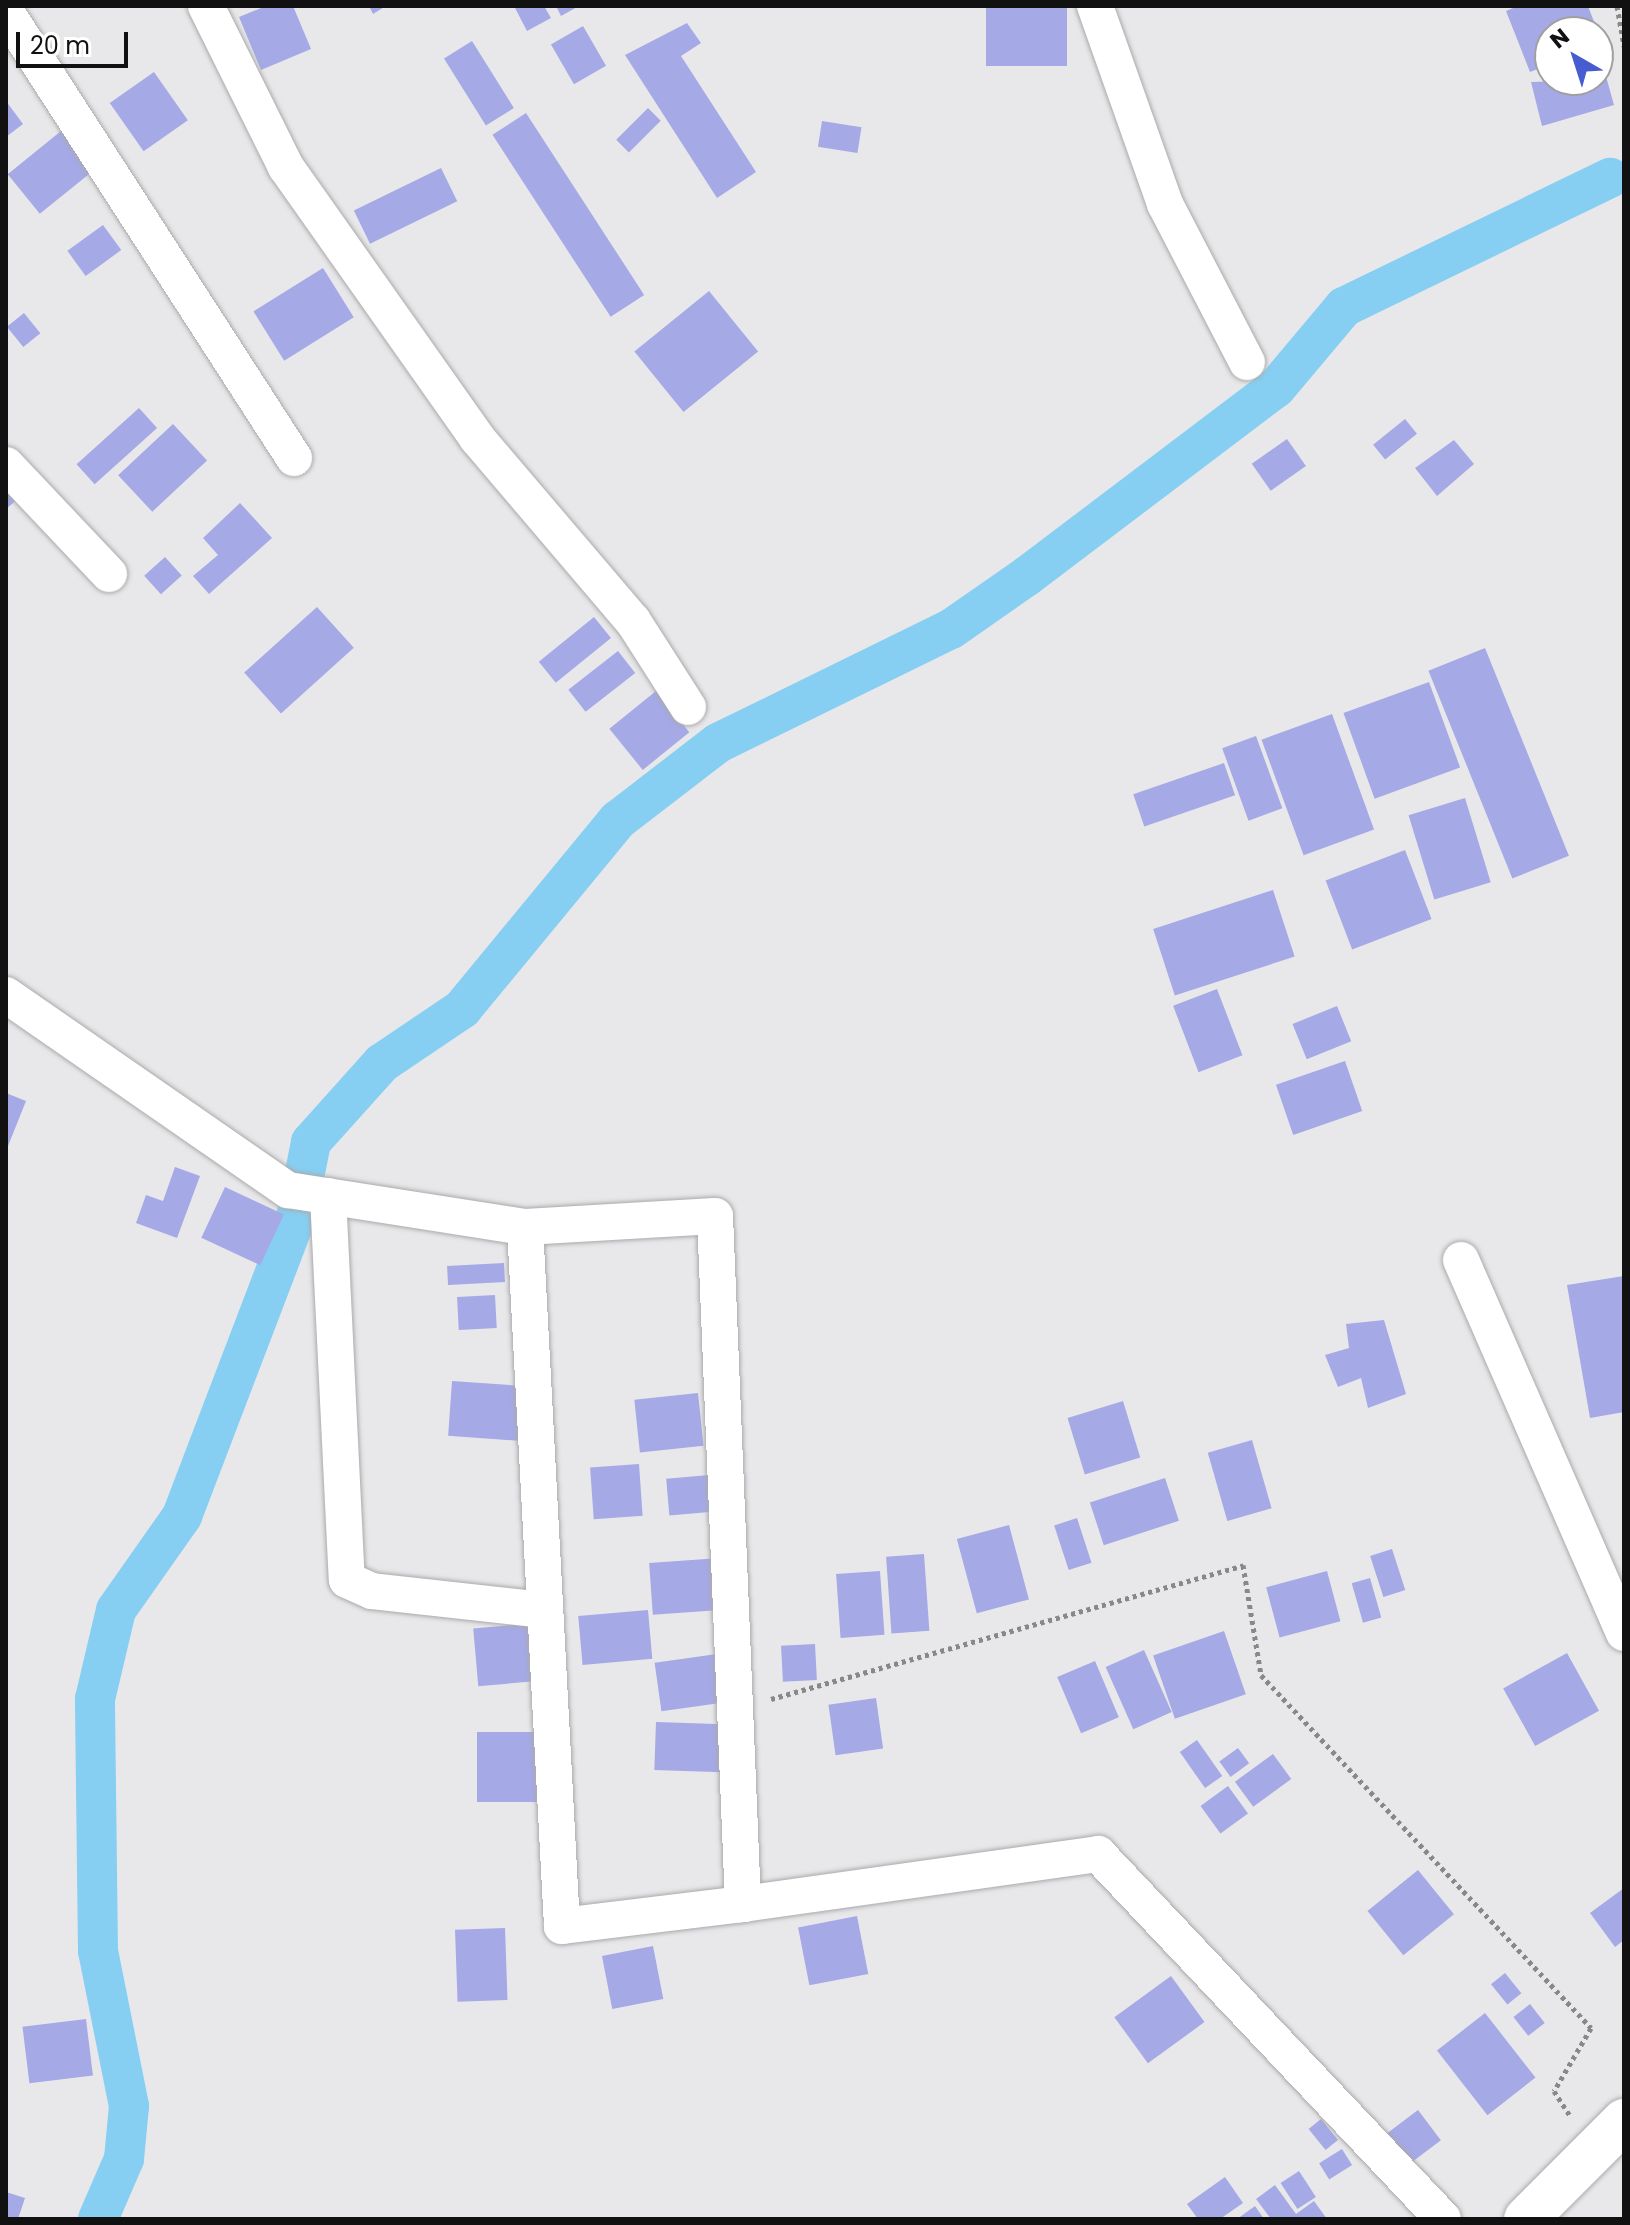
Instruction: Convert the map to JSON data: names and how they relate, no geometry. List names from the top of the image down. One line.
{"scale_bar":"20 m","north":"top left"}
